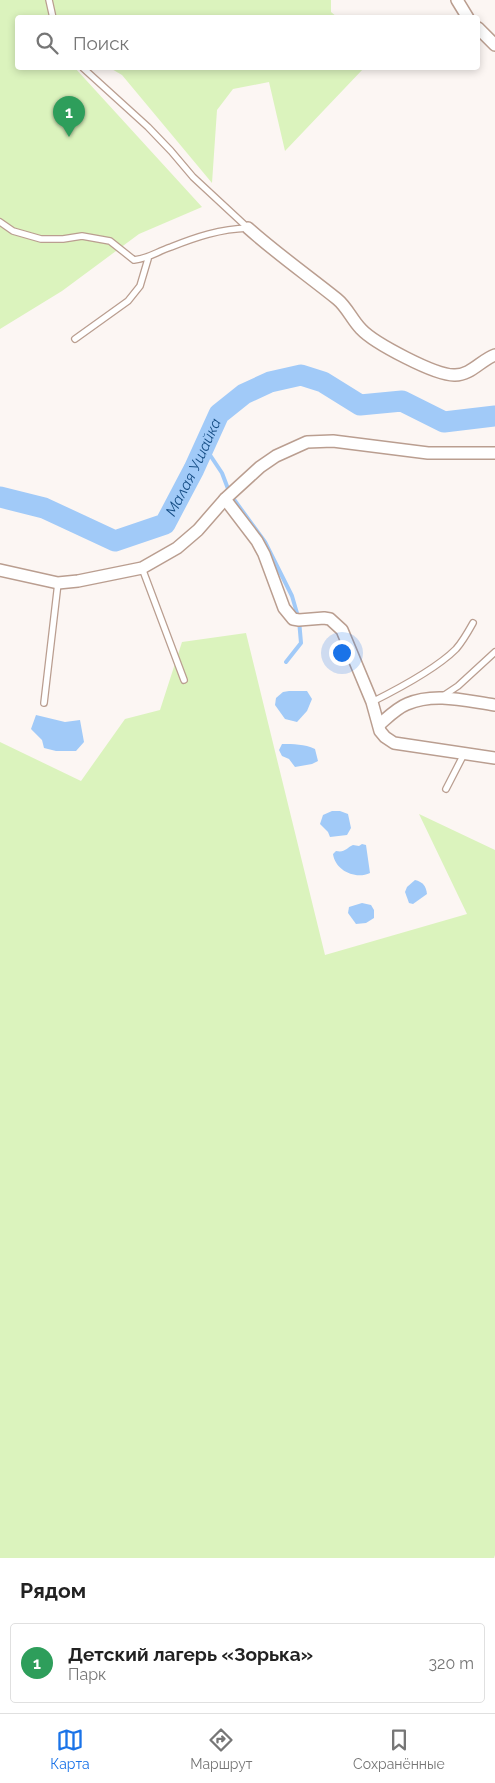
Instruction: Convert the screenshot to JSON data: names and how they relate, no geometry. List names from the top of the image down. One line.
{"water":["Малая Ушайка"],"page":{"search":"Поиск","pins":"1","heading":"Рядом","list":[{"mark":"1","name":"Детский лагерь «Зорька»","note":"Парк","value":"320 m"}],"nav":["Карта","Маршрут","Сохранённые"]}}
